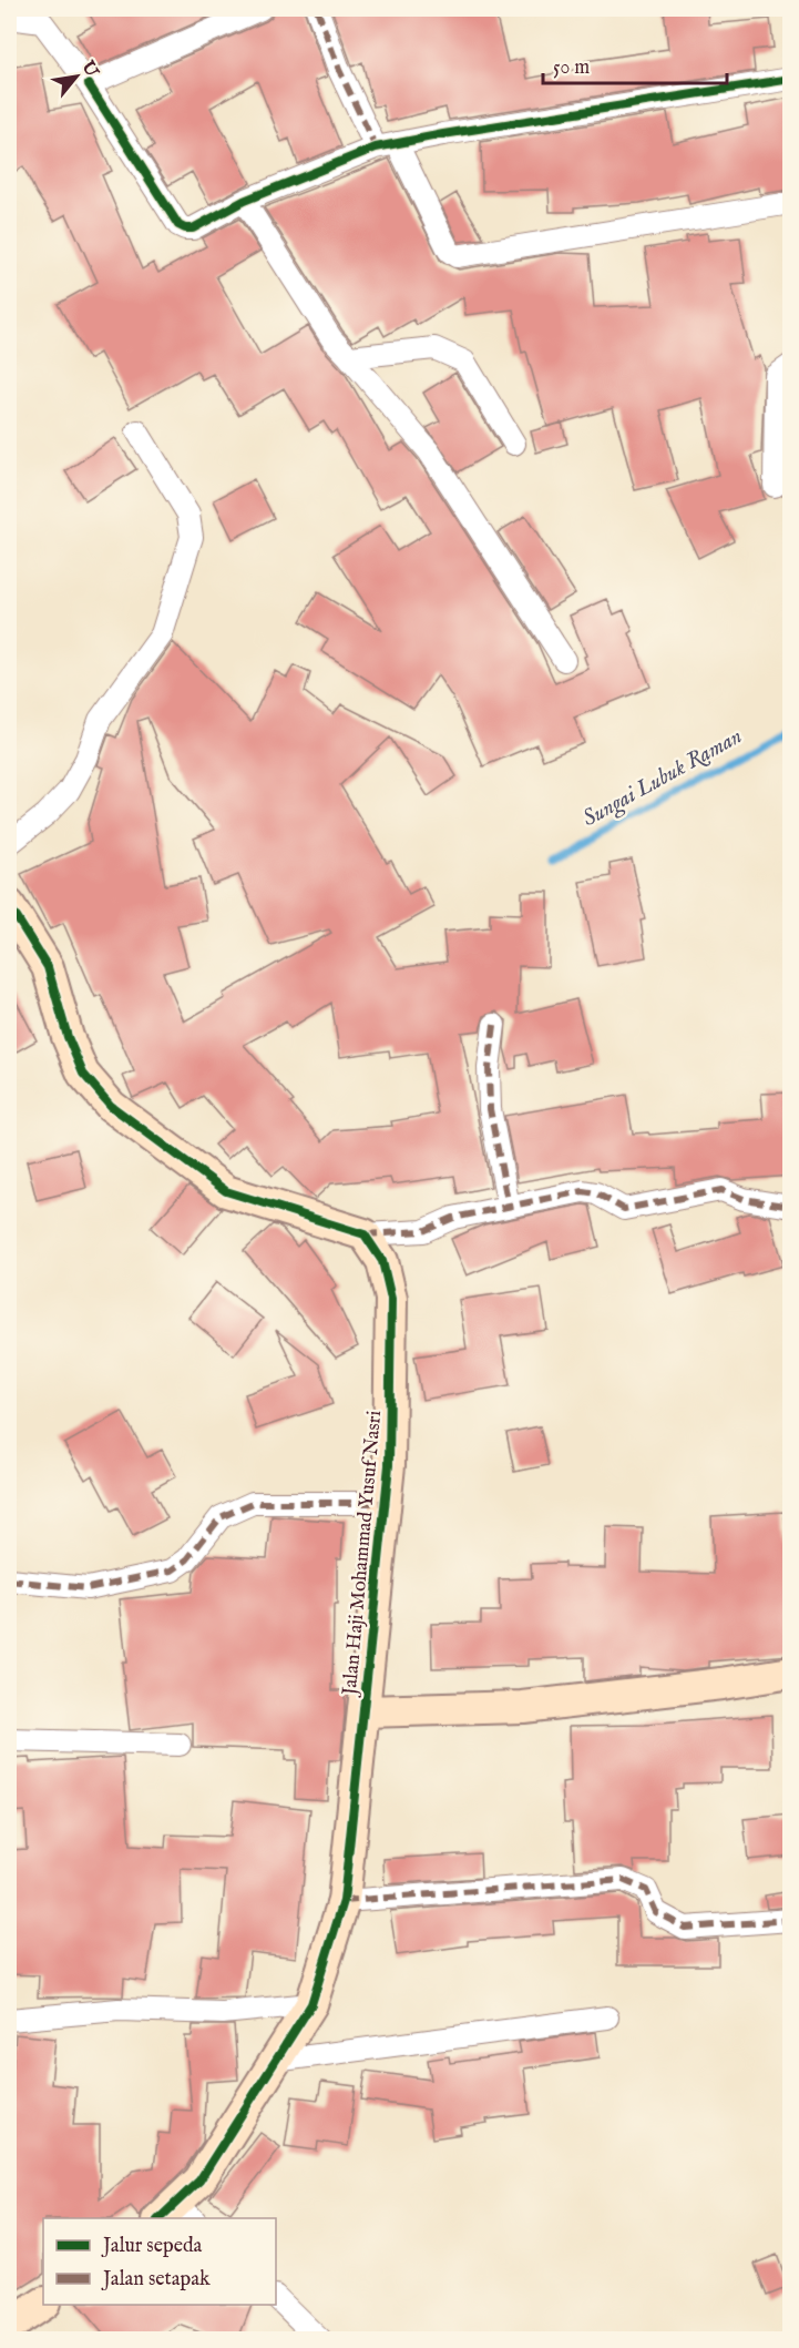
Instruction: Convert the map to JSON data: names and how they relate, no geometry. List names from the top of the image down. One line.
{"streets":{"street":["Jalan Haji Mohammad Yusuf Nasri"]},"water":["Sungai Lubuk Raman"],"legend":["Jalur sepeda","Jalan setapak"],"scale_bar":"50 m","north":"top right"}
